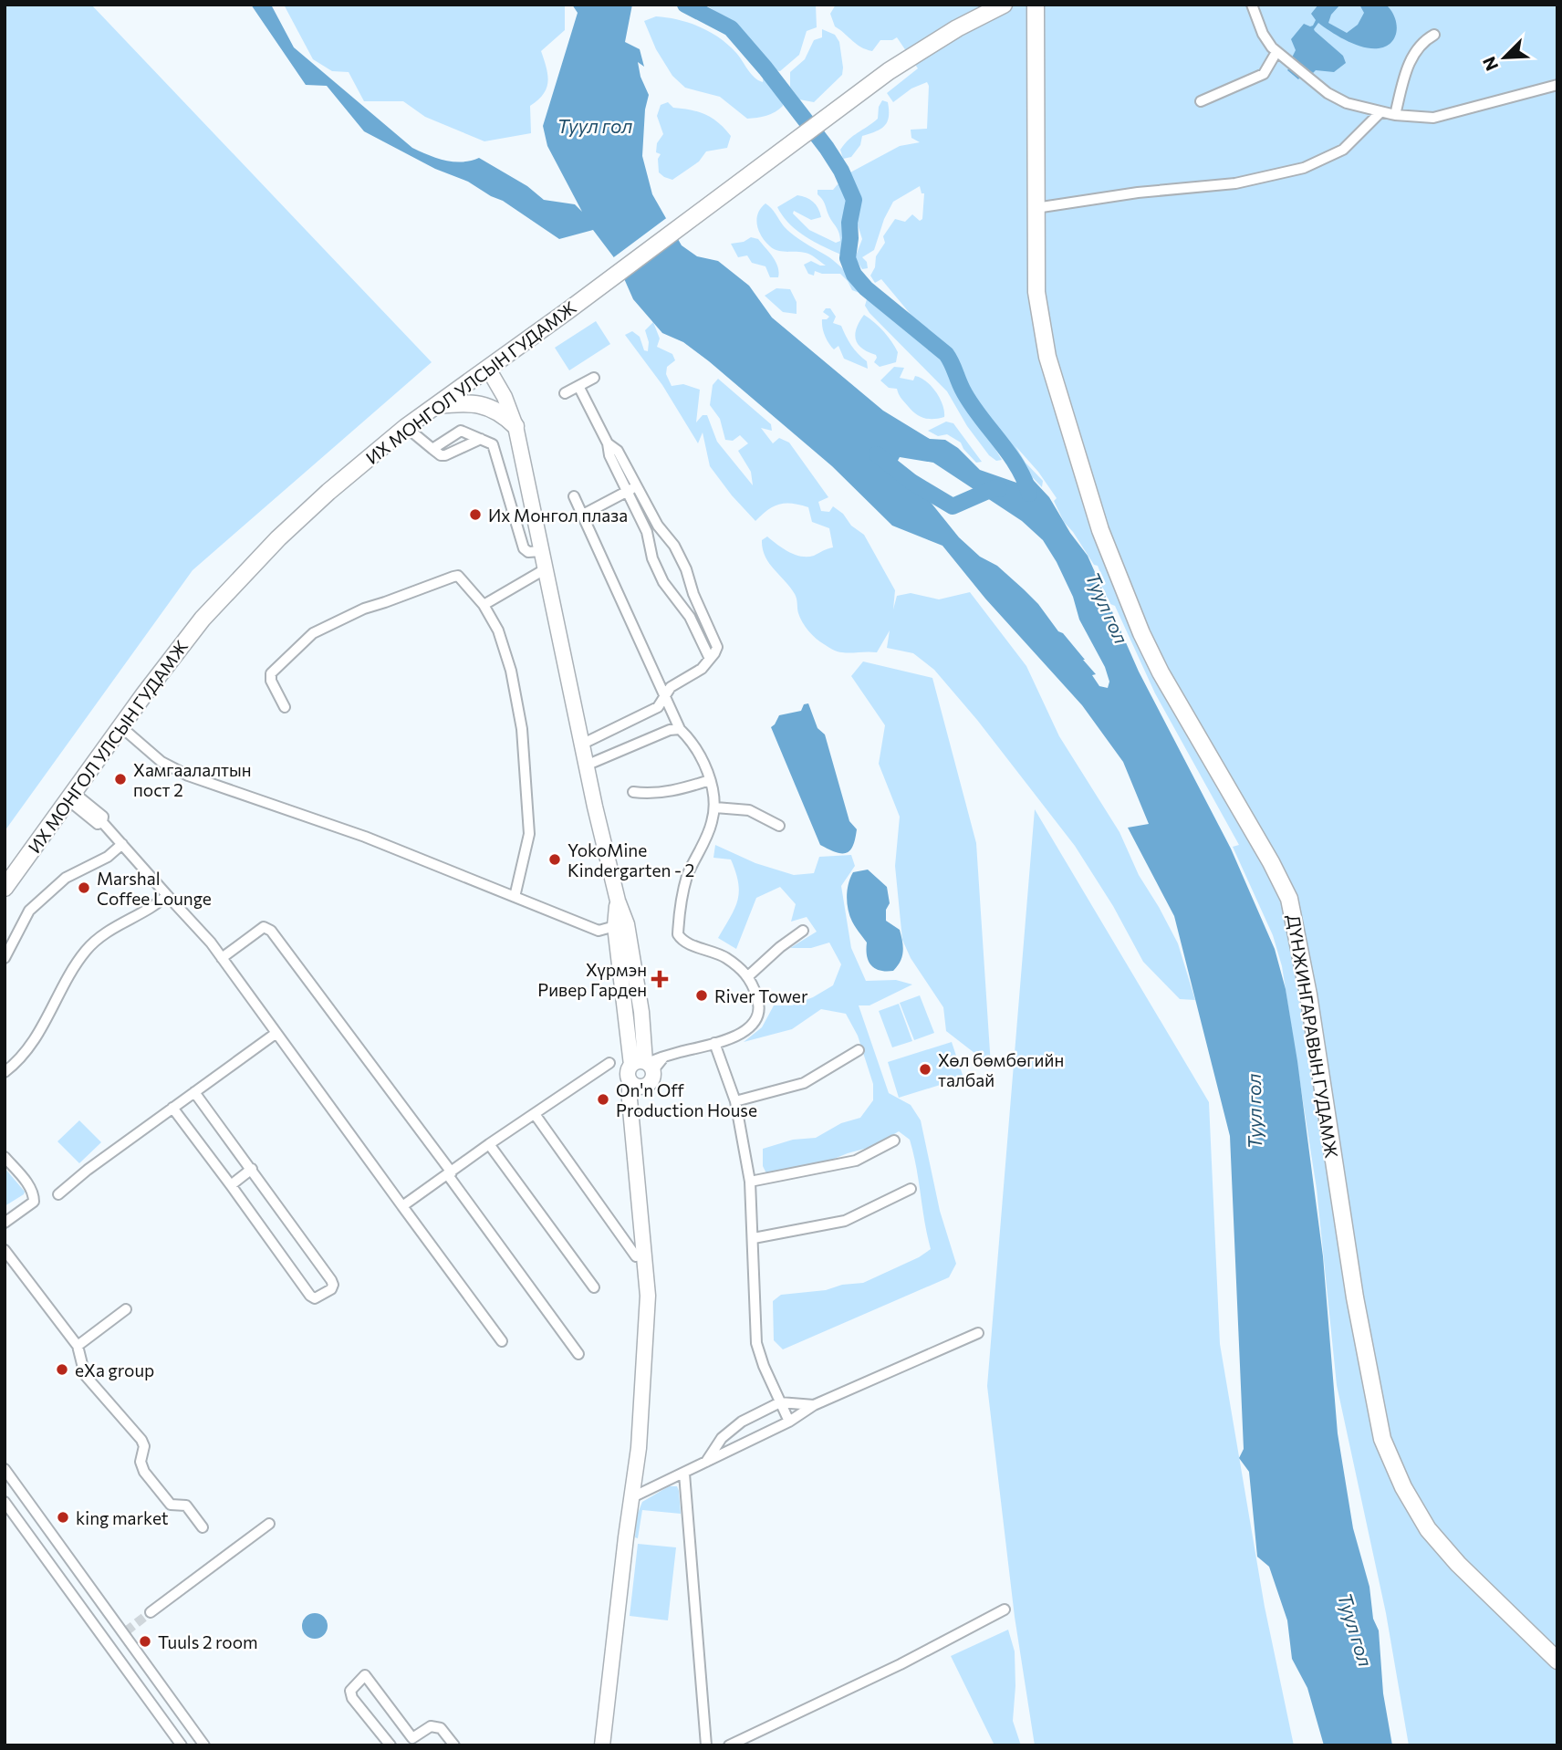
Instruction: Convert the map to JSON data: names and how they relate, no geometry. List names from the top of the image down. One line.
{"streets":{"main road":["ИХ МОНГОЛ УЛСЫН ГУДАМЖ","ДҮНЖИНГАРАВЫН ГУДАМЖ"]},"water":["Туул гол"],"places":{"other":["Их Монгол плаза","Хамгаалалтын пост 2","YokoMine Kindergarten - 2","Marshal Coffee Lounge","River Tower","Хөл бөмбөгийн талбай","On'n Off Production House","eXa group","king market","Tuuls 2 room"],"health":["Хүрмэн Ривер Гарден"]},"north":"bottom left"}
